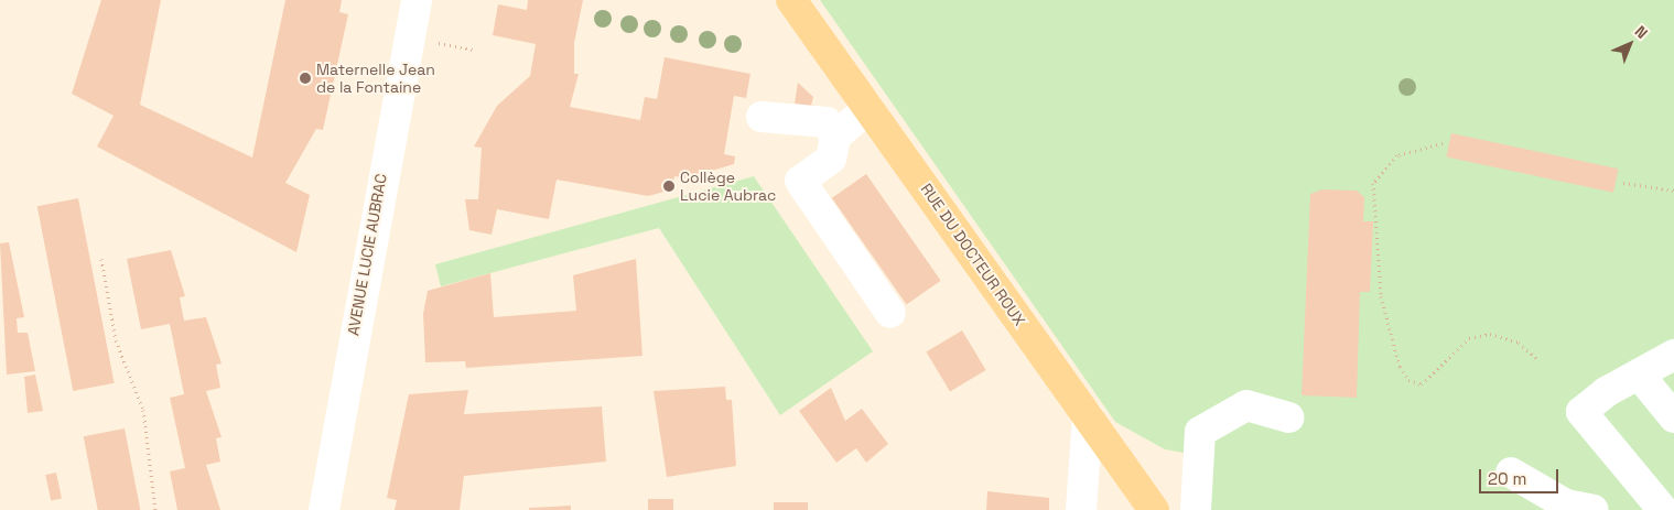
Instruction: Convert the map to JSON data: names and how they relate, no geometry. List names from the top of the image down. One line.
{"streets":{"main road":["RUE DU DOCTEUR ROUX"],"street":["AVENUE LUCIE AUBRAC"]},"places":["Maternelle Jean de la Fontaine","Collège Lucie Aubrac"],"scale_bar":"20 m","north":"top right"}
